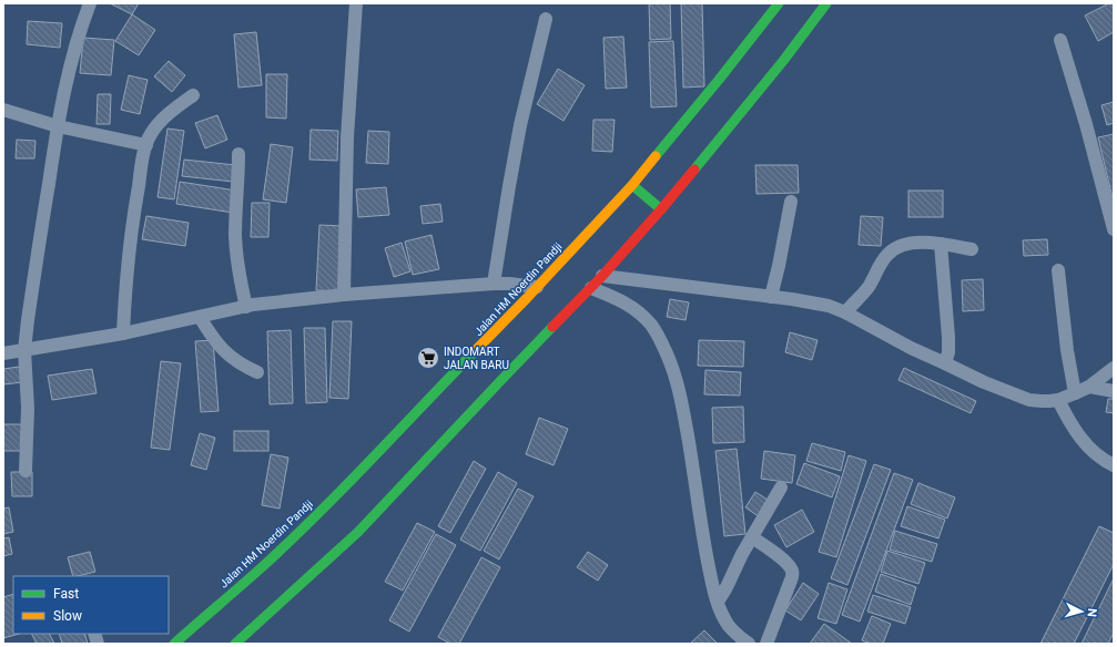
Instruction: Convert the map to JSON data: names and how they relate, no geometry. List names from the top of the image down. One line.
{"streets":{"main road":["Jalan HM Noerdin Pandji"]},"places":{"supermarket":["INDOMART JALAN BARU"]},"legend":["Fast","Slow"],"north":"right"}
